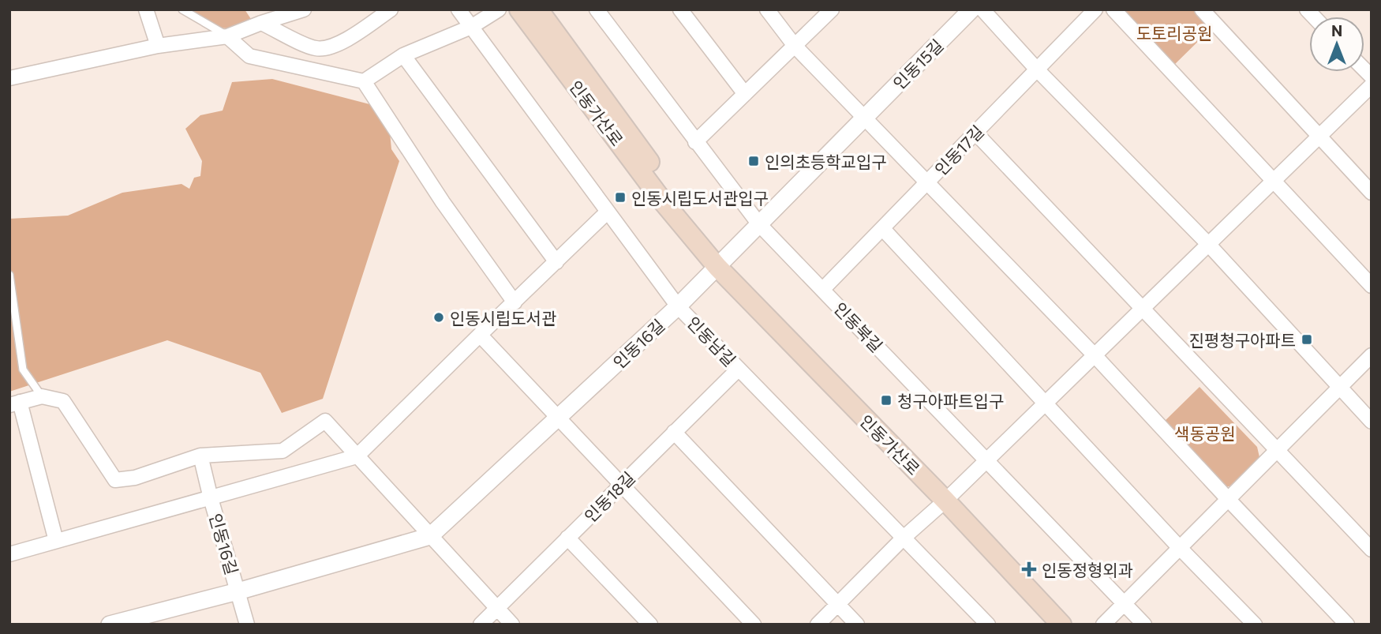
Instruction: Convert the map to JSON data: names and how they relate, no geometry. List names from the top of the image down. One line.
{"streets":{"main road":["인동가산로"],"street":["인동15길","인동17길","인동북길","인동남길","인동16길","인동18길"]},"crossings":[["인동15길","인동가산로"],["인동15길","인동북길"],["인동15길","인동16길"],["인동가산로","인동16길"],["인동17길","인동북길"],["인동남길","인동16길"],["인동남길","인동18길"]],"parks":["도토리공원","색동공원"],"places":{"transit":["인의초등학교입구","인동시립도서관입구","진평청구아파트","청구아파트입구"],"other":["인동시립도서관"],"health":["인동정형외과"]},"north":"top"}
